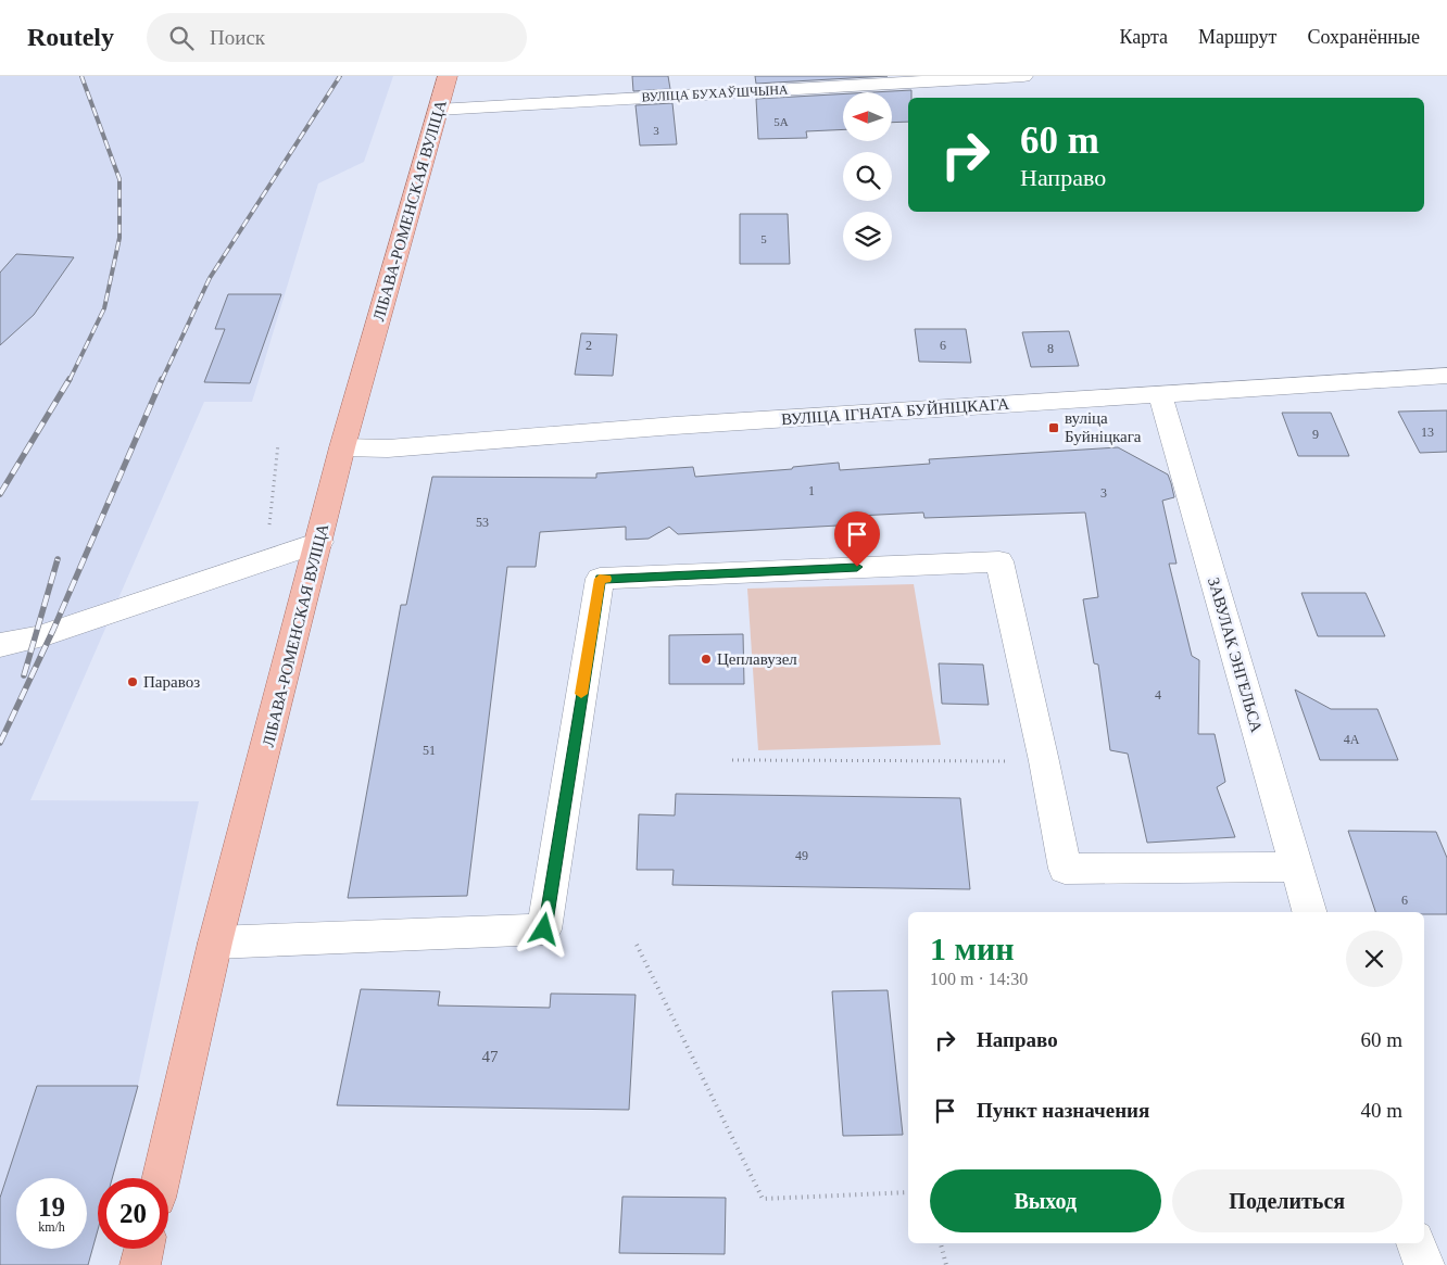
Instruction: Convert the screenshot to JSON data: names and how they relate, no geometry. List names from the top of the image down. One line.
{"streets":{"main road":["ЛІБАВА-РОМЕНСКАЯ ВУЛІЦА"],"street":["ВУЛІЦА БУХАЎШЧЫНА","ВУЛІЦА ІГНАТА БУЙНІЦКАГА","ЗАВУЛАК ЭНГЕЛЬСА"]},"crossings":[["ВУЛІЦА БУХАЎШЧЫНА","ЛІБАВА-РОМЕНСКАЯ ВУЛІЦА"],["ЛІБАВА-РОМЕНСКАЯ ВУЛІЦА","ВУЛІЦА ІГНАТА БУЙНІЦКАГА"],["ВУЛІЦА ІГНАТА БУЙНІЦКАГА","ЗАВУЛАК ЭНГЕЛЬСА"]],"places":{"transit":["вуліца Буйніцкага"],"other":["Цеплавузел","Паравоз"]},"house_numbers":["5А","3","5","2","6","8","13","9","1","3","53","4","4А","51","49","6","47"],"north":"left","page":{"header":"Routely","search":"Поиск","nav":["Карта","Маршрут","Сохранённые"],"turn":["60 m","Направо"],"heading":["1 мин","100 m · 14:30"],"list":[{"name":"Направо","value":"60 m"},{"name":"Пункт назначения","value":"40 m"}],"buttons":["Выход","Поделиться"],"speed":"19 km/h","limit":"20"}}
